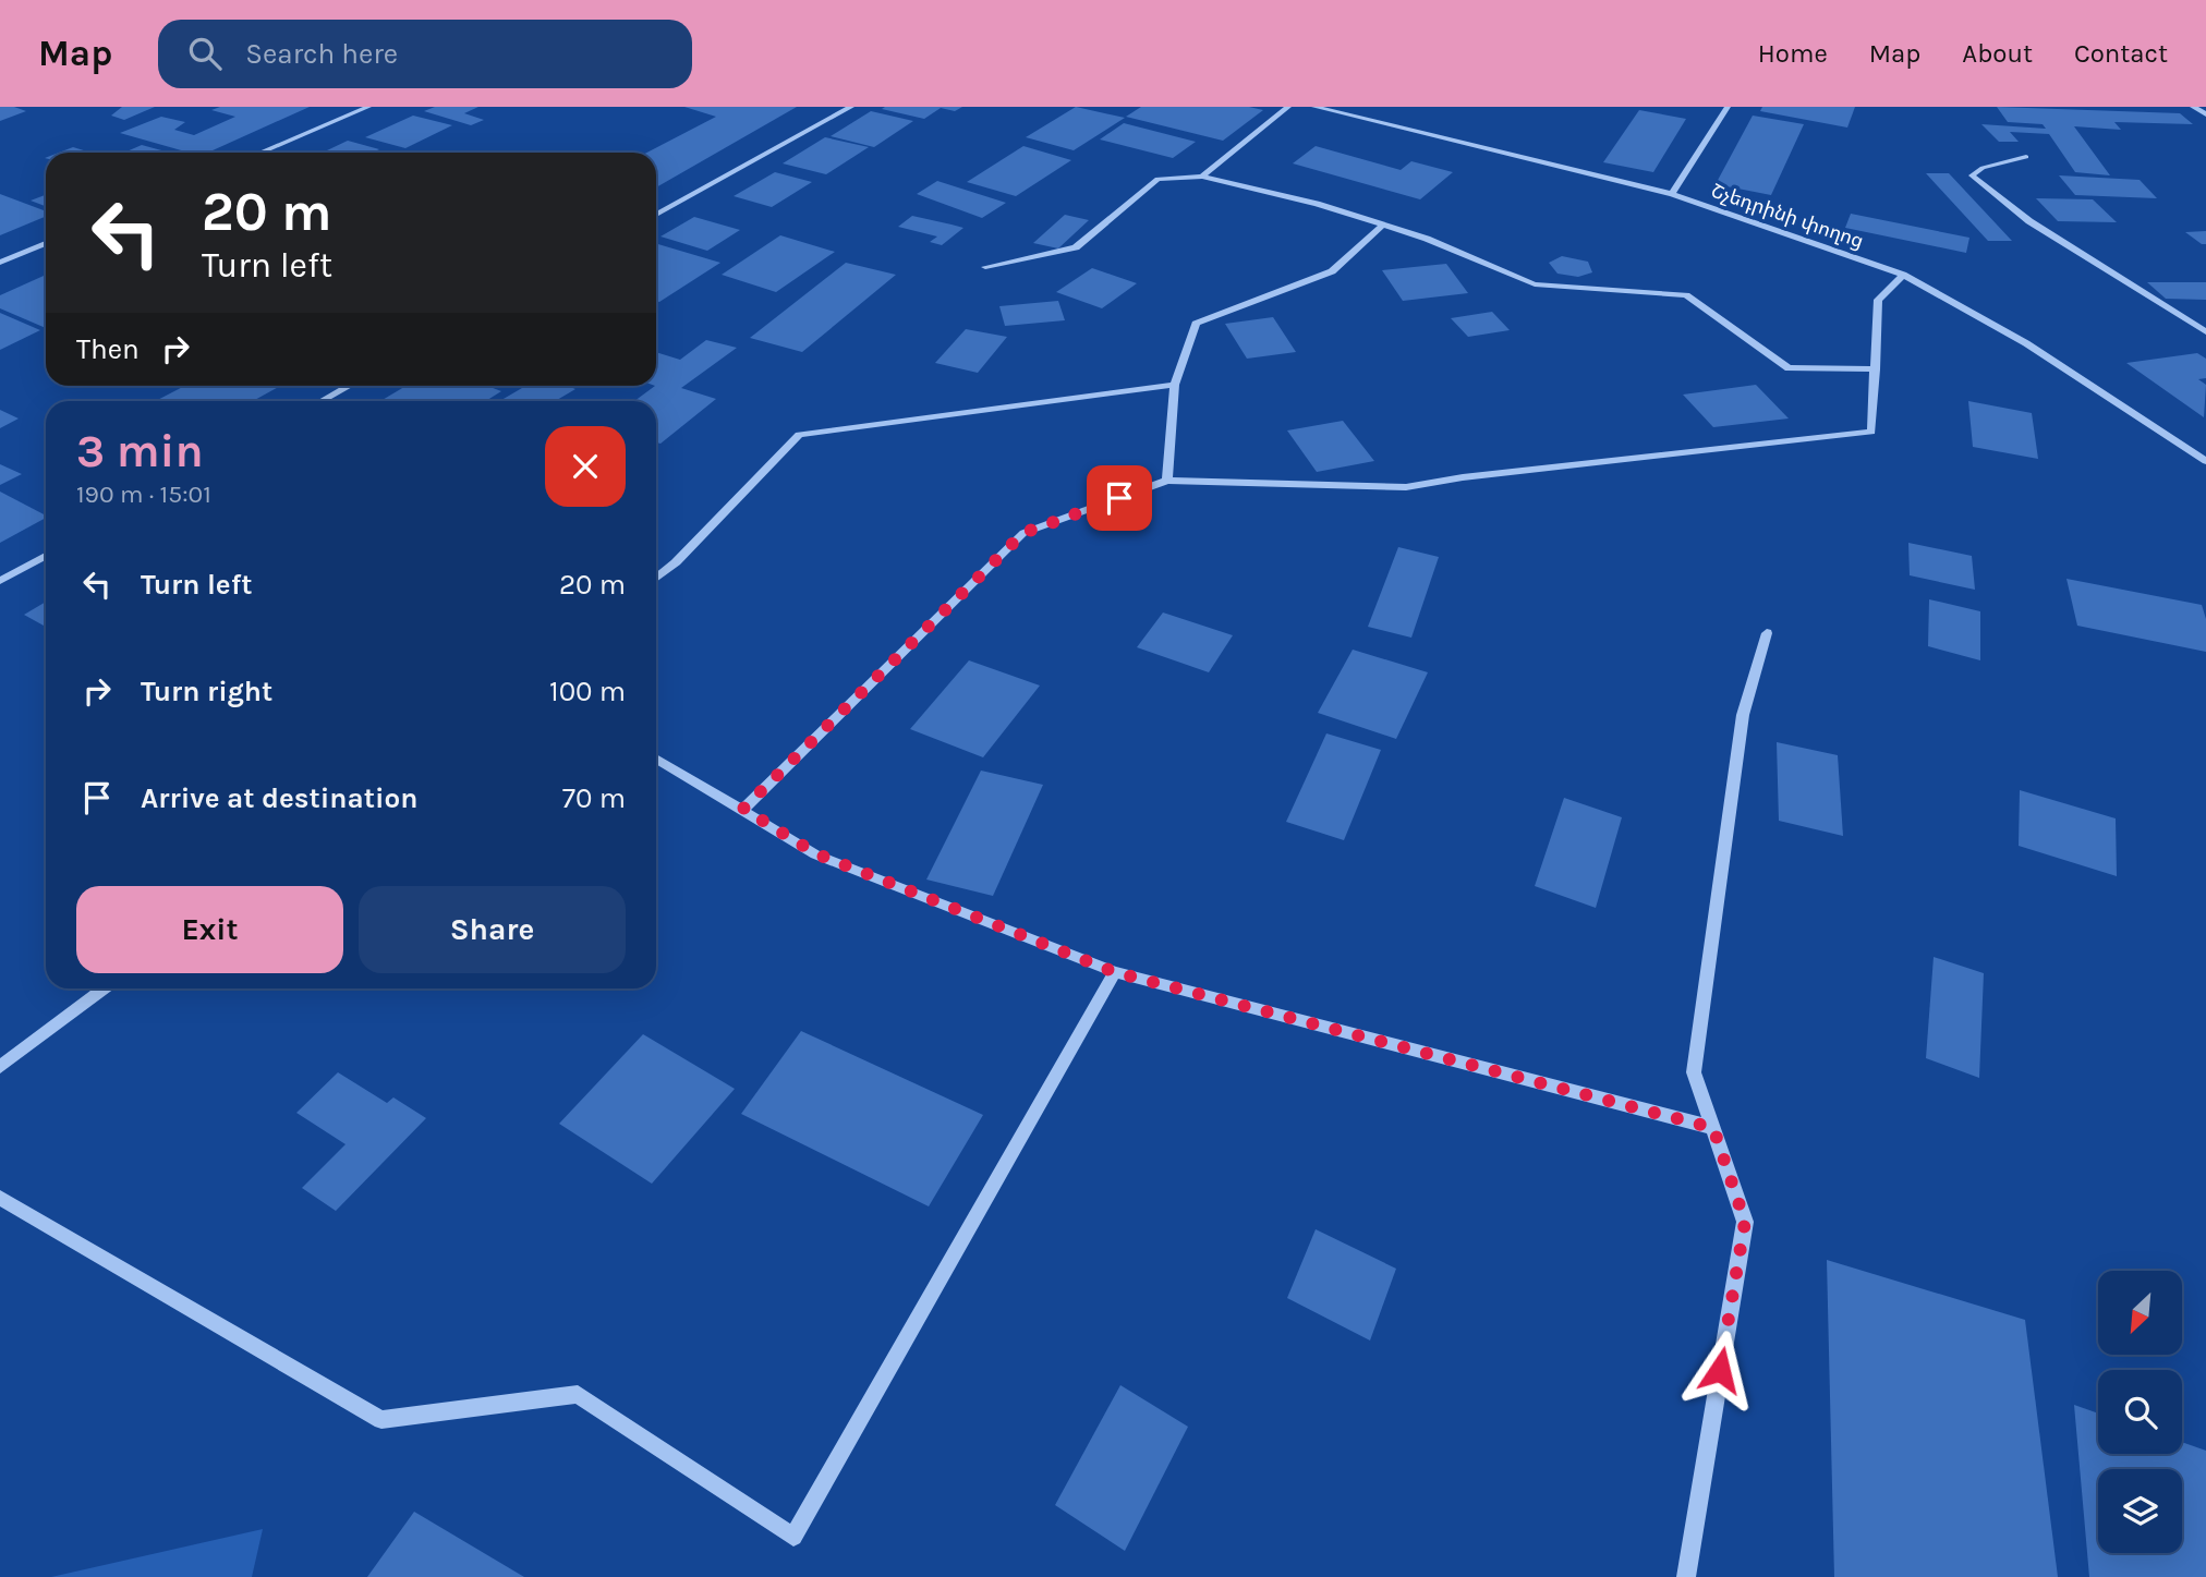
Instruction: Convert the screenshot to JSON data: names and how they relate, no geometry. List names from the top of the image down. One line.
{"streets":{"street":["Շչեդրինի փողոց"]},"north":"bottom left","page":{"header":"Map","search":"Search here","nav":["Home","Map","About","Contact"],"turn":["20 m","Turn left"],"then":"Then","heading":["3 min","190 m · 15:01"],"list":[{"name":"Turn left","value":"20 m"},{"name":"Turn right","value":"100 m"},{"name":"Arrive at destination","value":"70 m"}],"buttons":["Exit","Share"]}}
